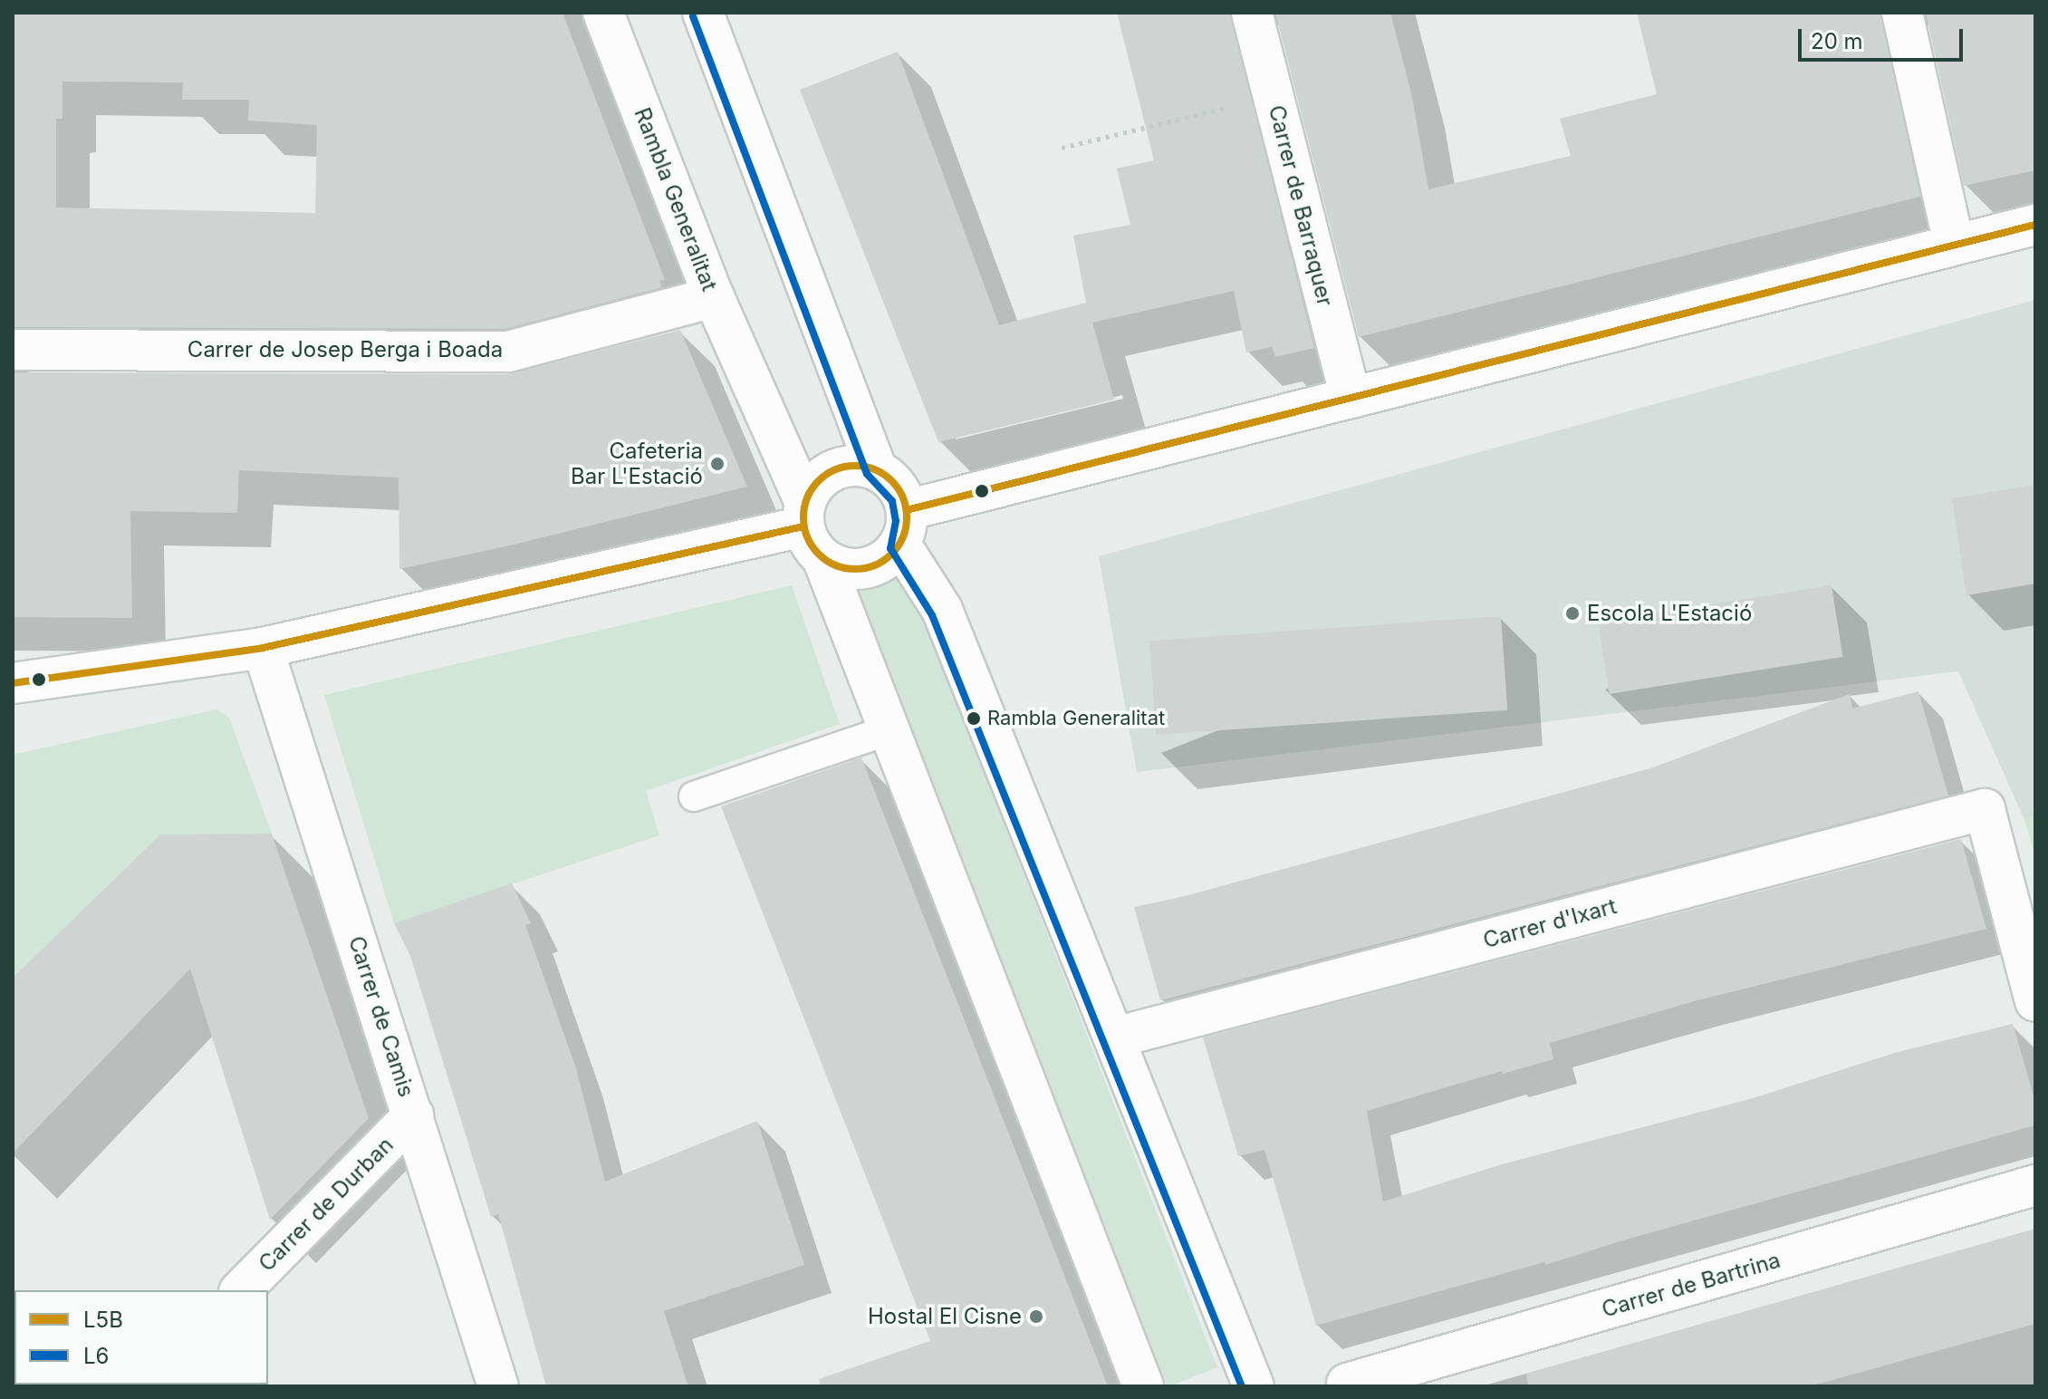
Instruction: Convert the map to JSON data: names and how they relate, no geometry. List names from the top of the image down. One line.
{"streets":{"street":["Rambla Generalitat","Carrer de Barraquer","Carrer de Josep Berga i Boada","Carrer d'Ixart","Carrer de Camis","Carrer de Durban","Carrer de Bartrina"]},"crossings":[["Rambla Generalitat","Carrer de Josep Berga i Boada"],["Carrer de Camis","Carrer de Durban"]],"places":["Cafeteria Bar L'Estació","Escola L'Estació","Rambla Generalitat","Hostal El Cisne"],"lines":["transit line L6","transit line L5B"],"legend":["L5B","L6"],"scale_bar":"20 m"}
